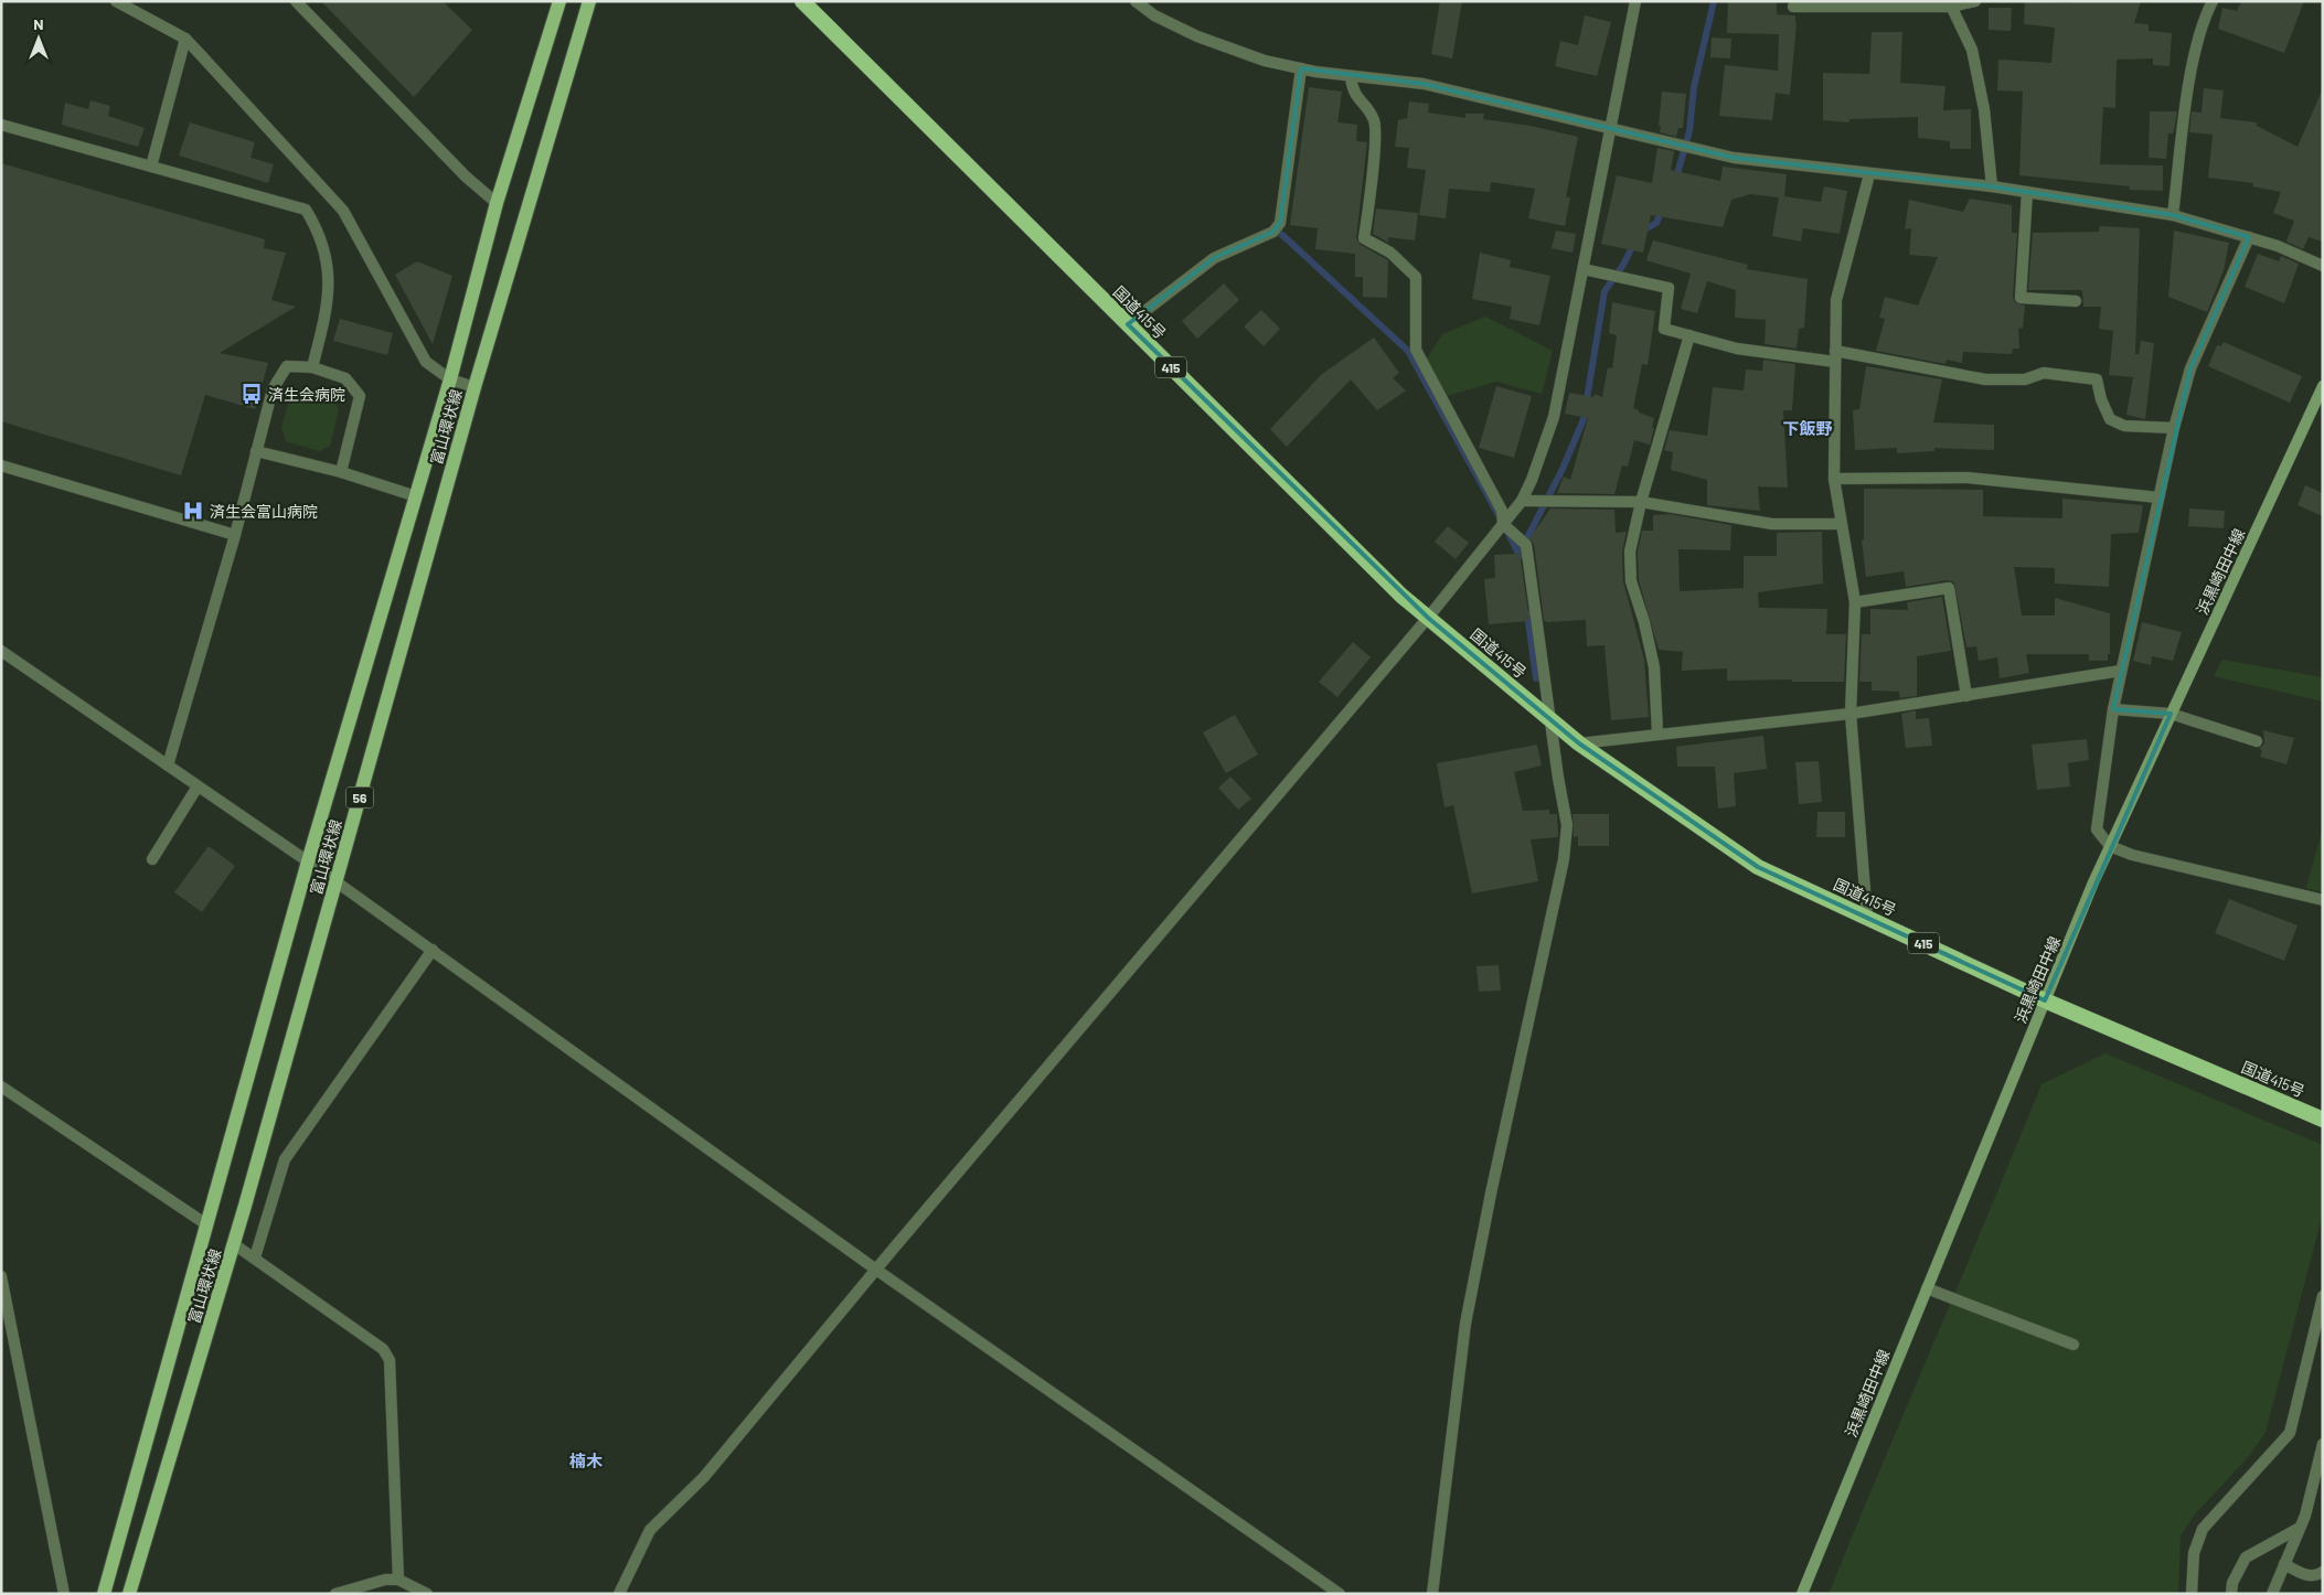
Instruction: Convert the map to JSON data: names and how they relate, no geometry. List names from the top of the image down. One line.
{"streets":{"highway":["国道415号","415"],"main road":["富山環状線","浜黒崎田中線","56"]},"crossings":[["国道415号","浜黒崎田中線"]],"districts":["下飯野","楠木"],"places":{"bus stop":["済生会病院"],"hospital":["済生会富山病院"]},"north":"top"}
